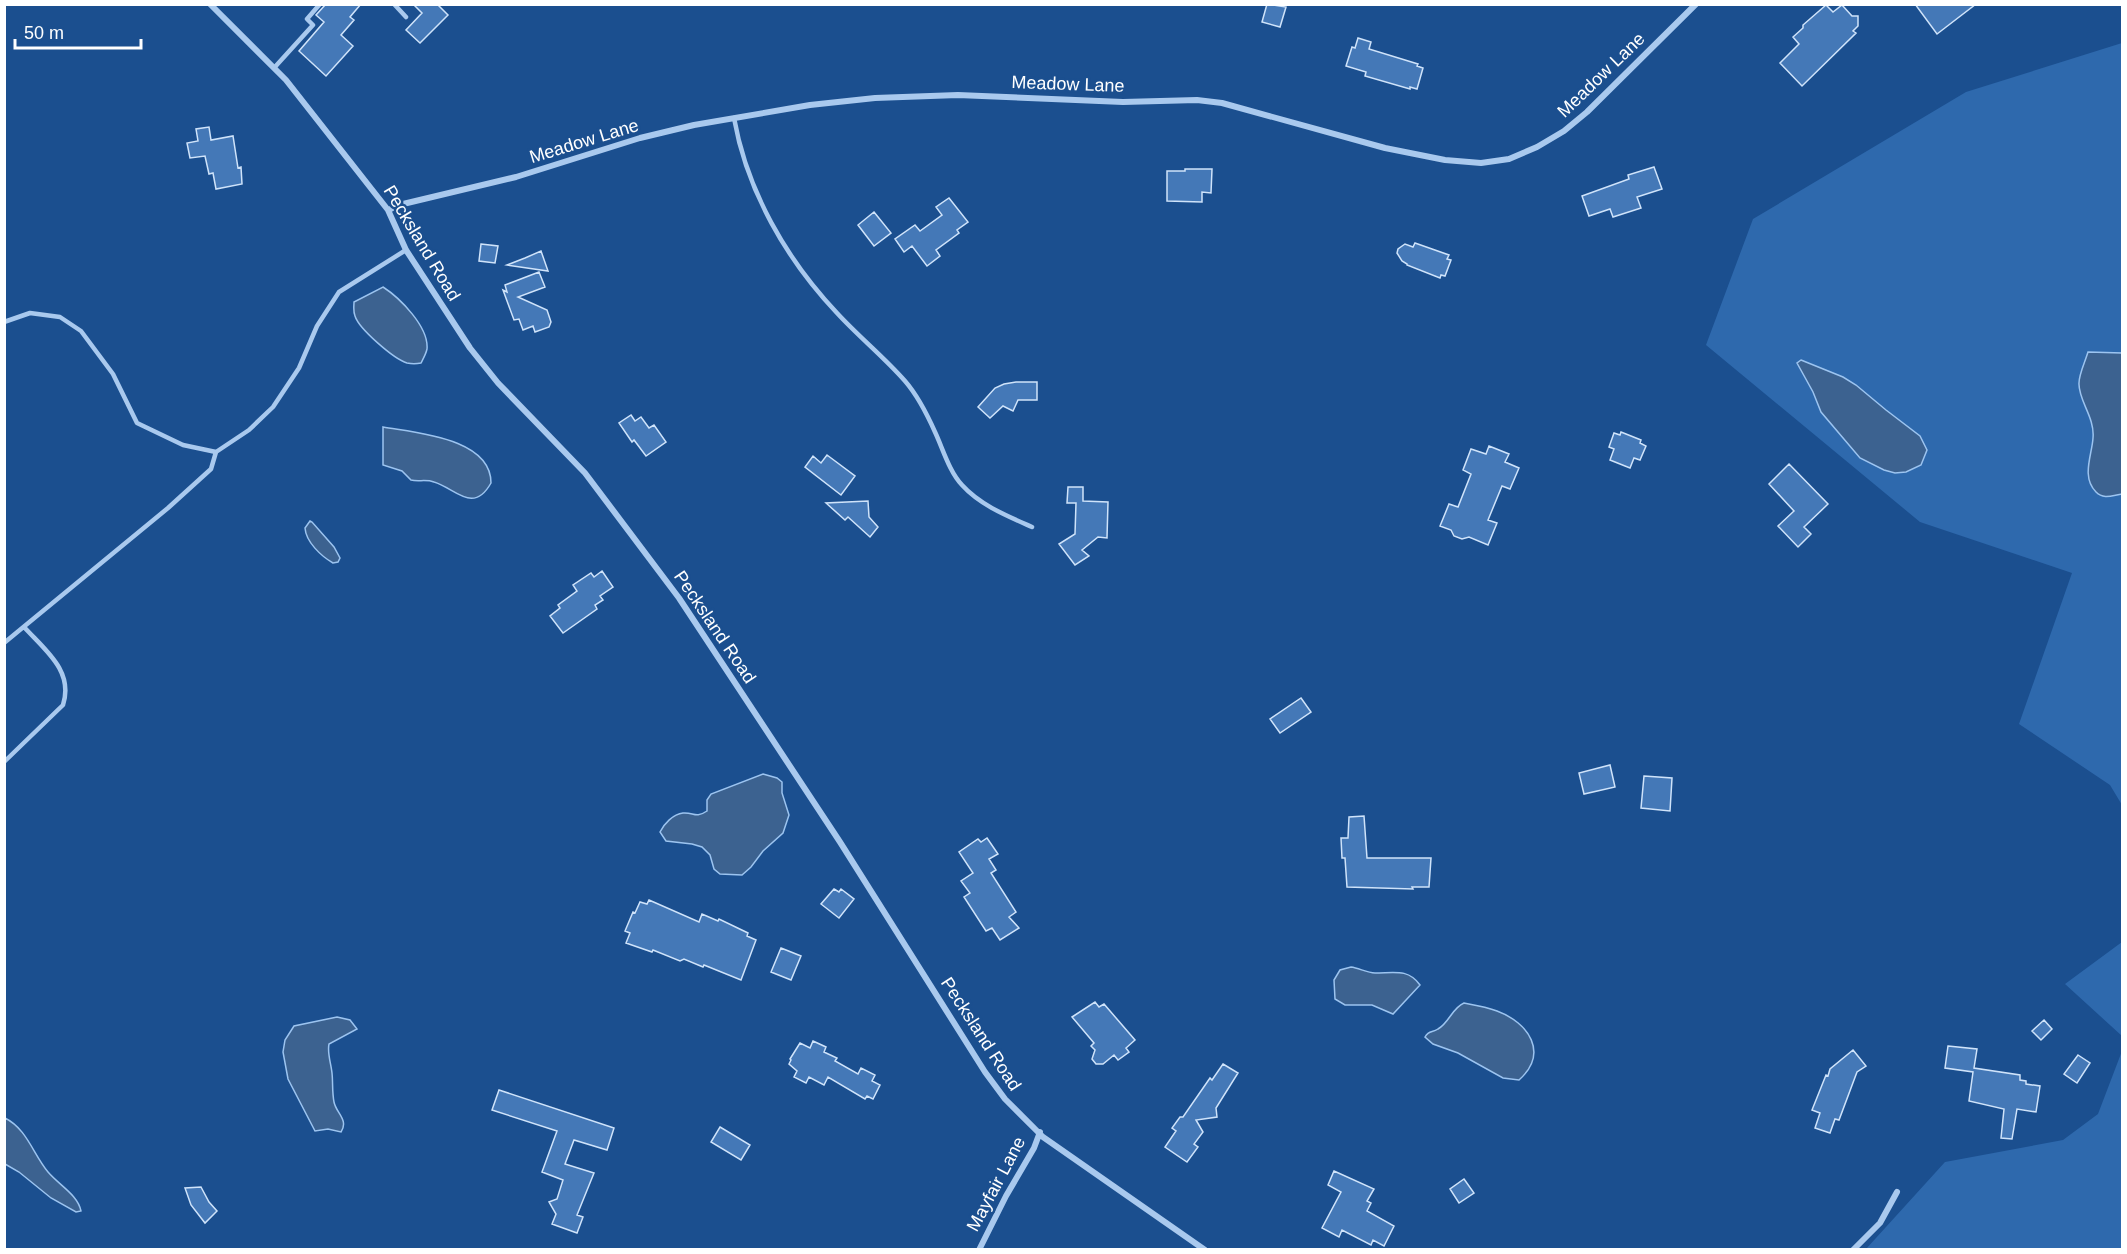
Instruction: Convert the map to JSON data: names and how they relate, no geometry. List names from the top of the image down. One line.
{"streets":{"street":["Meadow Lane","Pecksland Road","Mayfair Lane"]},"crossings":[["Meadow Lane","Pecksland Road"],["Pecksland Road","Mayfair Lane"]],"scale_bar":"50 m"}
